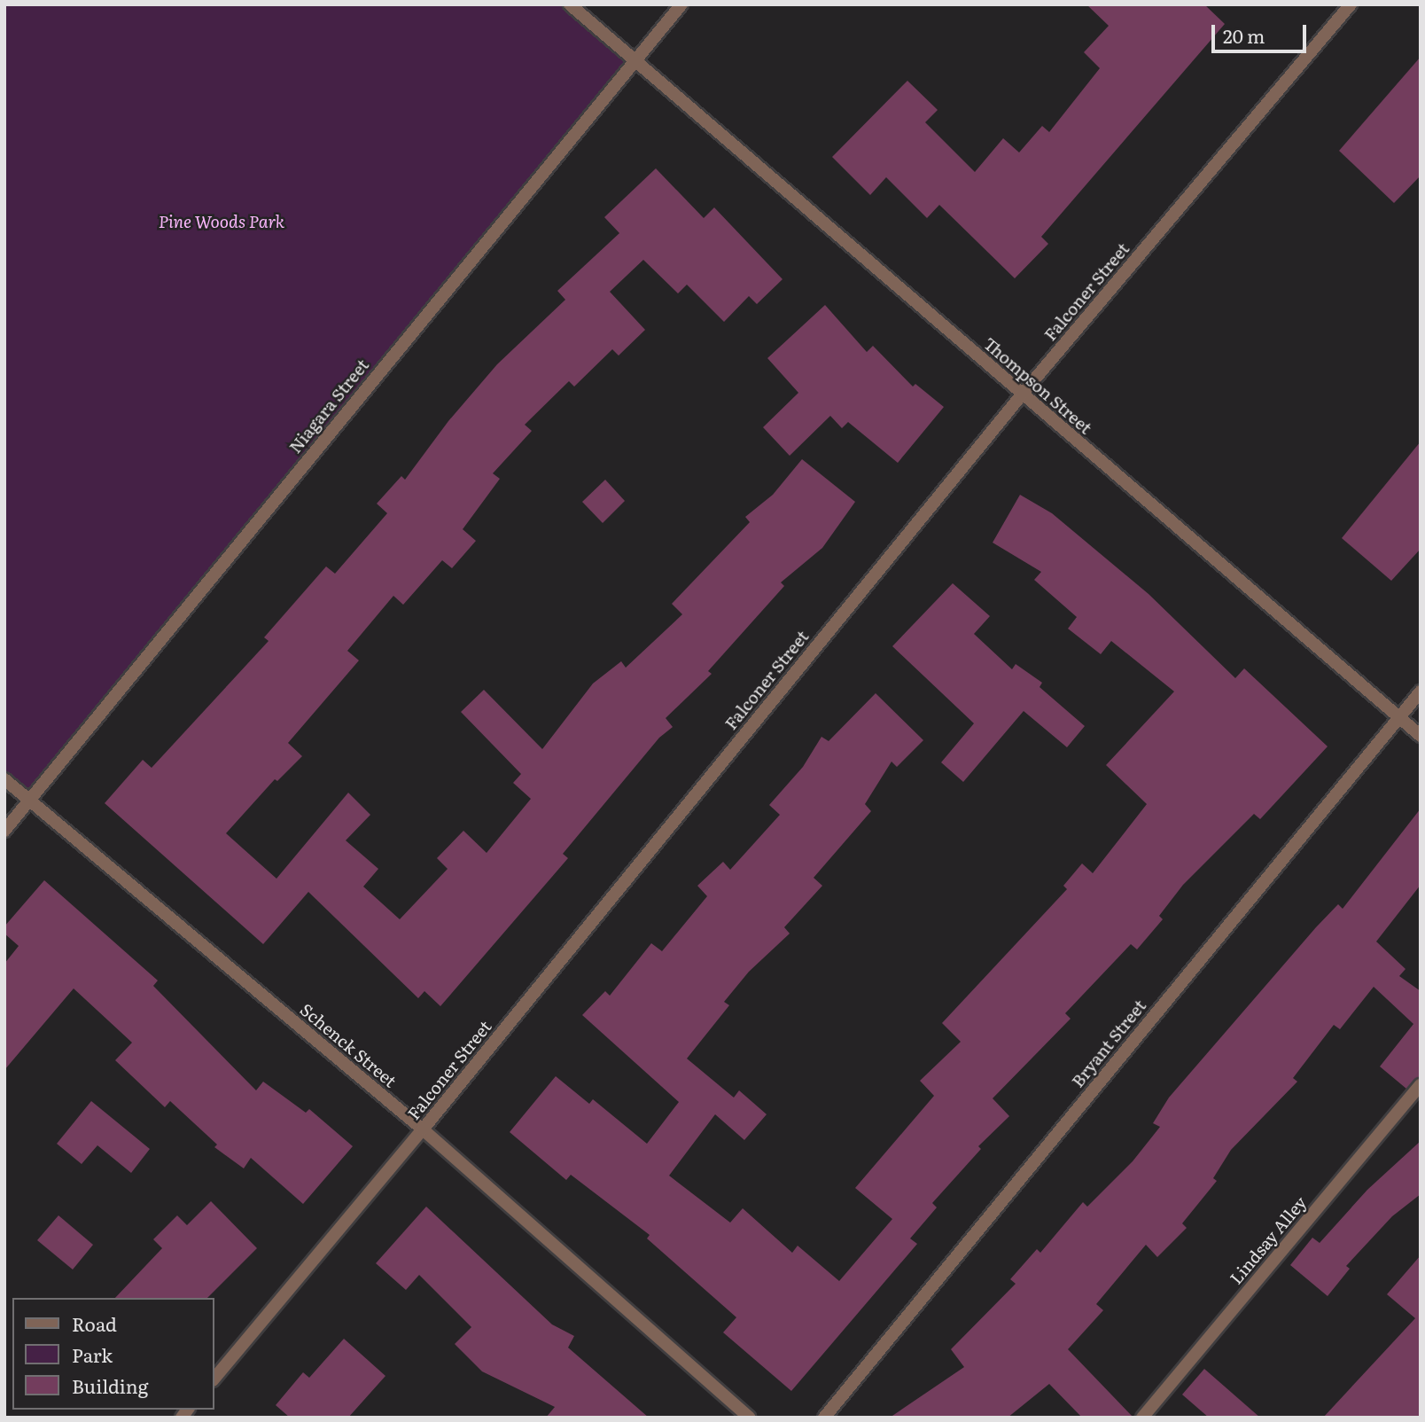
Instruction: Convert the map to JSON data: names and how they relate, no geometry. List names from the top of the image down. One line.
{"streets":{"street":["Falconer Street","Thompson Street","Niagara Street","Bryant Street","Schenck Street","Lindsay Alley"]},"crossings":[["Falconer Street","Thompson Street"],["Falconer Street","Schenck Street"],["Thompson Street","Niagara Street"],["Thompson Street","Bryant Street"],["Niagara Street","Schenck Street"]],"parks":["Pine Woods Park"],"legend":["Road","Park","Building"],"scale_bar":"20 m"}
